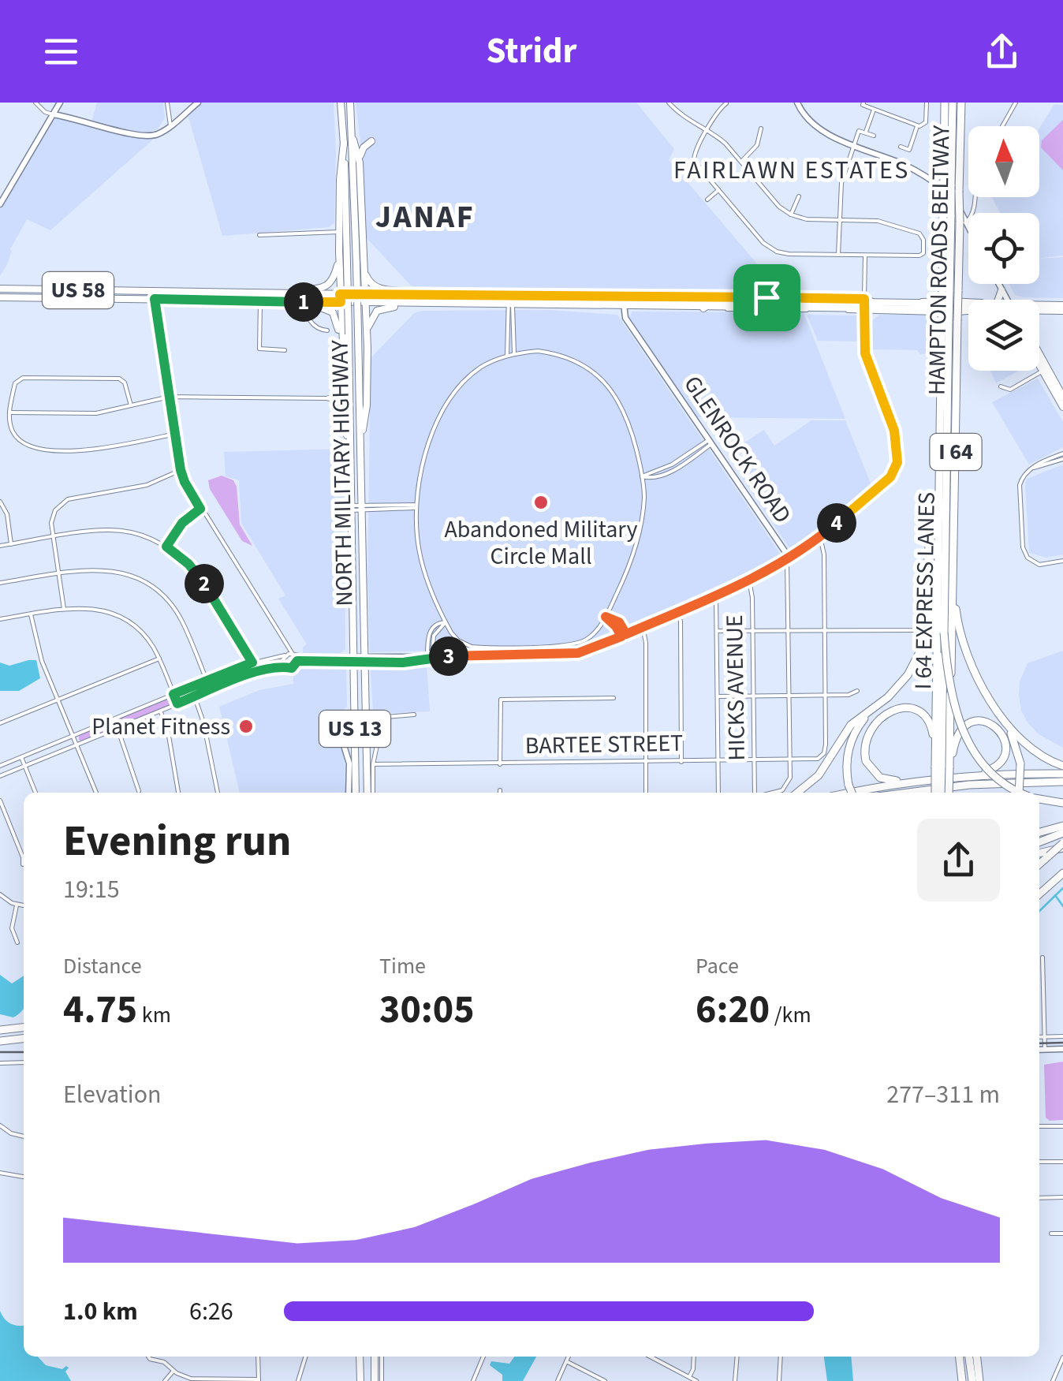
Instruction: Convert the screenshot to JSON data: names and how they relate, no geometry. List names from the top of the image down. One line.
{"streets":{"highway":["HAMPTON ROADS BELTWAY","I 64","I 64 EXPRESS LANES"],"main road":["US 58","NORTH MILITARY HIGHWAY","US 13"],"street":["GLENROCK ROAD","HICKS AVENUE","BARTEE STREET"]},"crossings":[["HAMPTON ROADS BELTWAY","I 64 EXPRESS LANES"],["US 58","GLENROCK ROAD"],["GLENROCK ROAD","BARTEE STREET"],["HICKS AVENUE","BARTEE STREET"]],"districts":["FAIRLAWN ESTATES","JANAF"],"places":["Abandoned Military Circle Mall","Planet Fitness"],"north":"top","page":{"header":"Stridr","pins":["1","4","2","3"],"heading":["Evening run","19:15"],"stats":[["Distance","4.75 km"],["Time","30:05"],["Pace","6:20 /km"]],"chart":["Elevation","277–311 m"],"list":[{"name":"1.0 km","note":"6:26"}]}}
